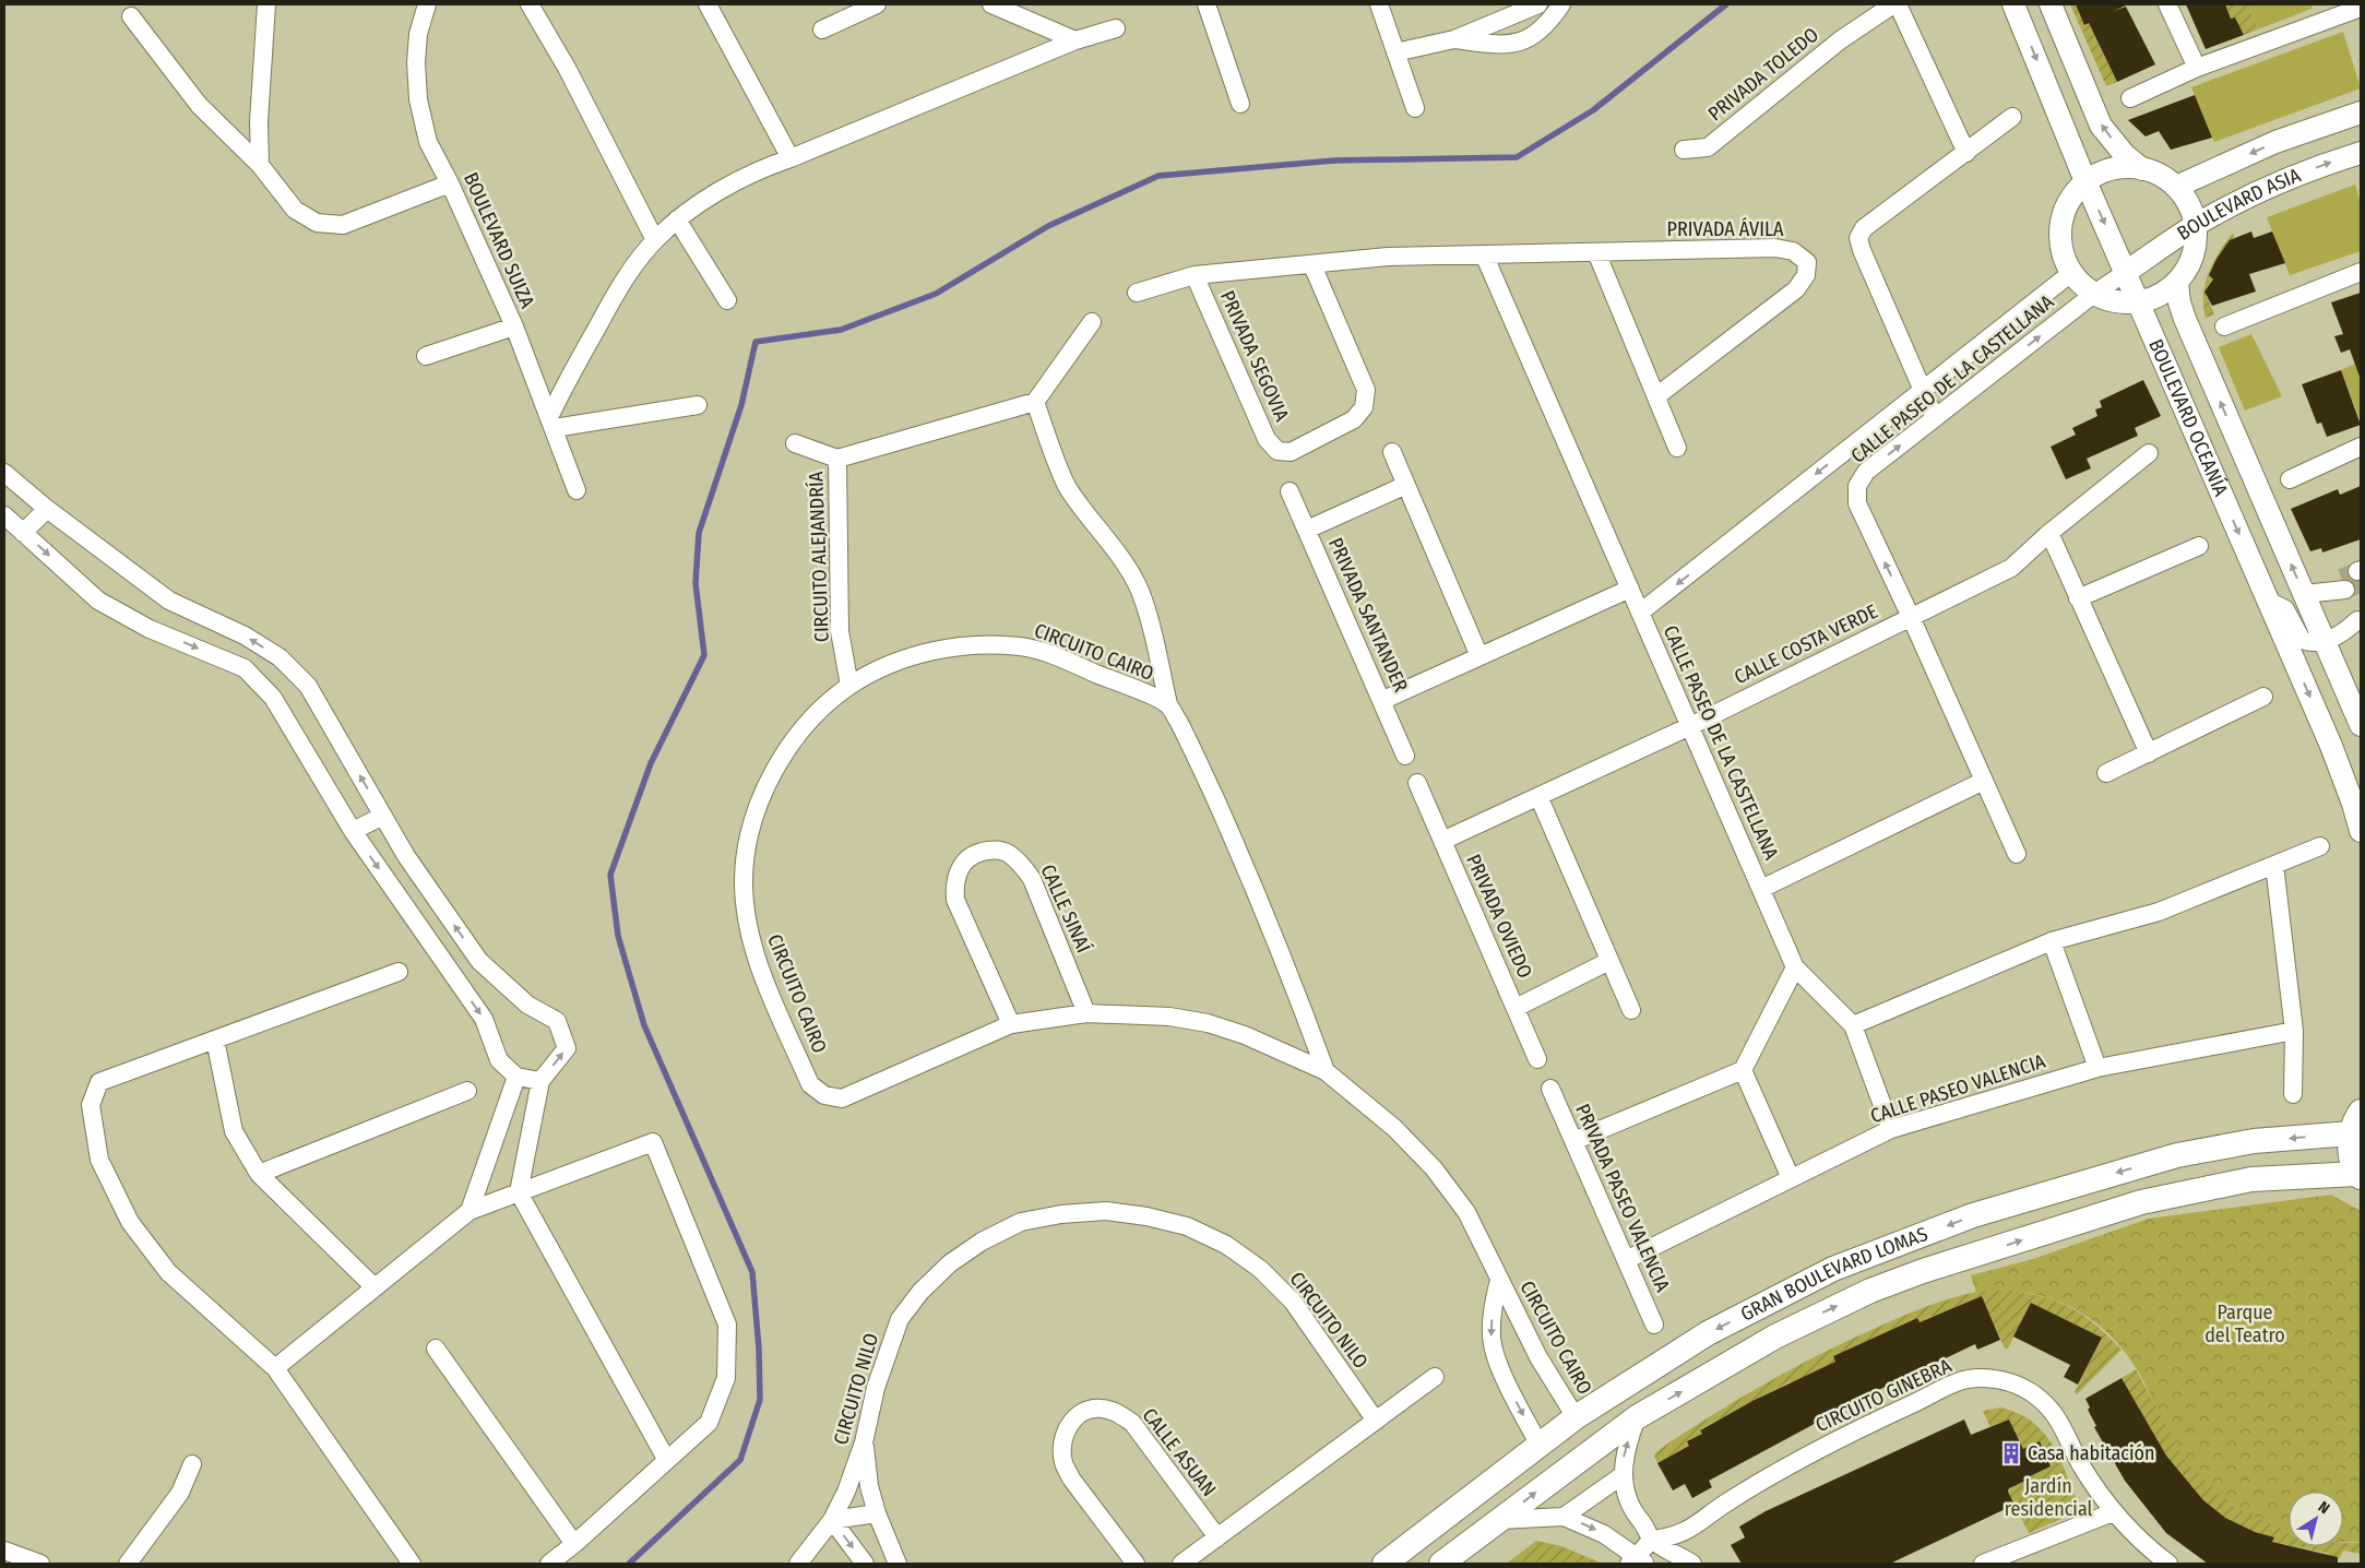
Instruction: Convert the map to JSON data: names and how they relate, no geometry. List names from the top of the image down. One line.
{"streets":{"main road":["GRAN BOULEVARD LOMAS"],"street":["PRIVADA TOLEDO","BOULEVARD ASIA","PRIVADA ÁVILA","BOULEVARD SUIZA","PRIVADA SEGOVIA","CALLE PASEO DE LA CASTELLANA","BOULEVARD OCEANÍA","CIRCUITO ALEJANDRÍA","PRIVADA SANTANDER","CALLE COSTA VERDE","CIRCUITO CAIRO","CALLE SINAÍ","PRIVADA OVIEDO","CALLE PASEO VALENCIA","PRIVADA PASEO VALENCIA","CIRCUITO NILO","CIRCUITO GINEBRA","CALLE ASUAN"]},"crossings":[["BOULEVARD ASIA","CALLE PASEO DE LA CASTELLANA"],["BOULEVARD ASIA","BOULEVARD OCEANÍA"],["PRIVADA ÁVILA","PRIVADA SEGOVIA"],["PRIVADA ÁVILA","CALLE PASEO DE LA CASTELLANA"],["PRIVADA SEGOVIA","CALLE PASEO DE LA CASTELLANA"],["CALLE PASEO DE LA CASTELLANA","BOULEVARD OCEANÍA"],["CALLE PASEO DE LA CASTELLANA","CALLE COSTA VERDE"],["CALLE PASEO DE LA CASTELLANA","PRIVADA OVIEDO"],["CIRCUITO ALEJANDRÍA","CIRCUITO CAIRO"],["CALLE COSTA VERDE","PRIVADA OVIEDO"],["CIRCUITO CAIRO","CALLE SINAÍ"],["CIRCUITO CAIRO","GRAN BOULEVARD LOMAS"],["CALLE PASEO VALENCIA","PRIVADA PASEO VALENCIA"]],"parks":["Parque del Teatro","Jardín residencial"],"places":{"building":["Casa habitación"]},"north":"top right"}
